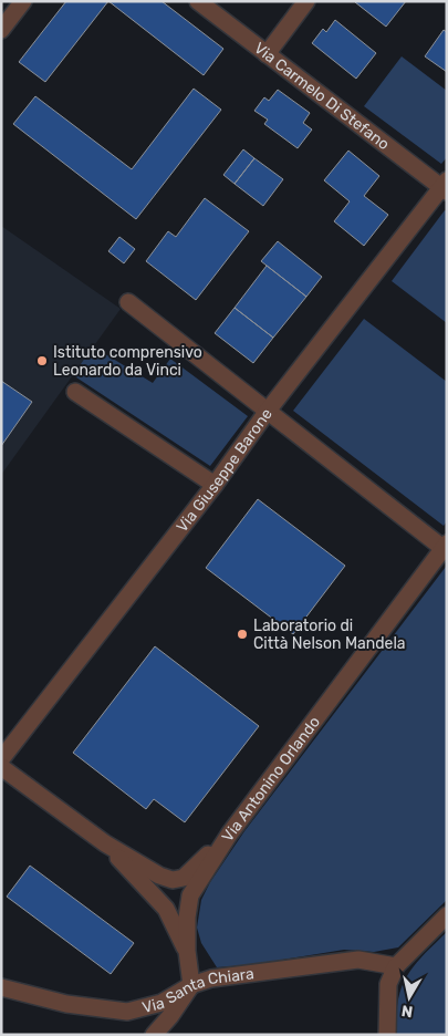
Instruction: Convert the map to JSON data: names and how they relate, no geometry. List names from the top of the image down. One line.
{"streets":{"street":["Via Carmelo Di Stefano","Via Giuseppe Barone","Via Antonino Orlando","Via Santa Chiara"]},"crossings":[["Via Carmelo Di Stefano","Via Giuseppe Barone"],["Via Antonino Orlando","Via Santa Chiara"]],"places":["Istituto comprensivo Leonardo da Vinci","Laboratorio di Città Nelson Mandela"],"north":"bottom"}
